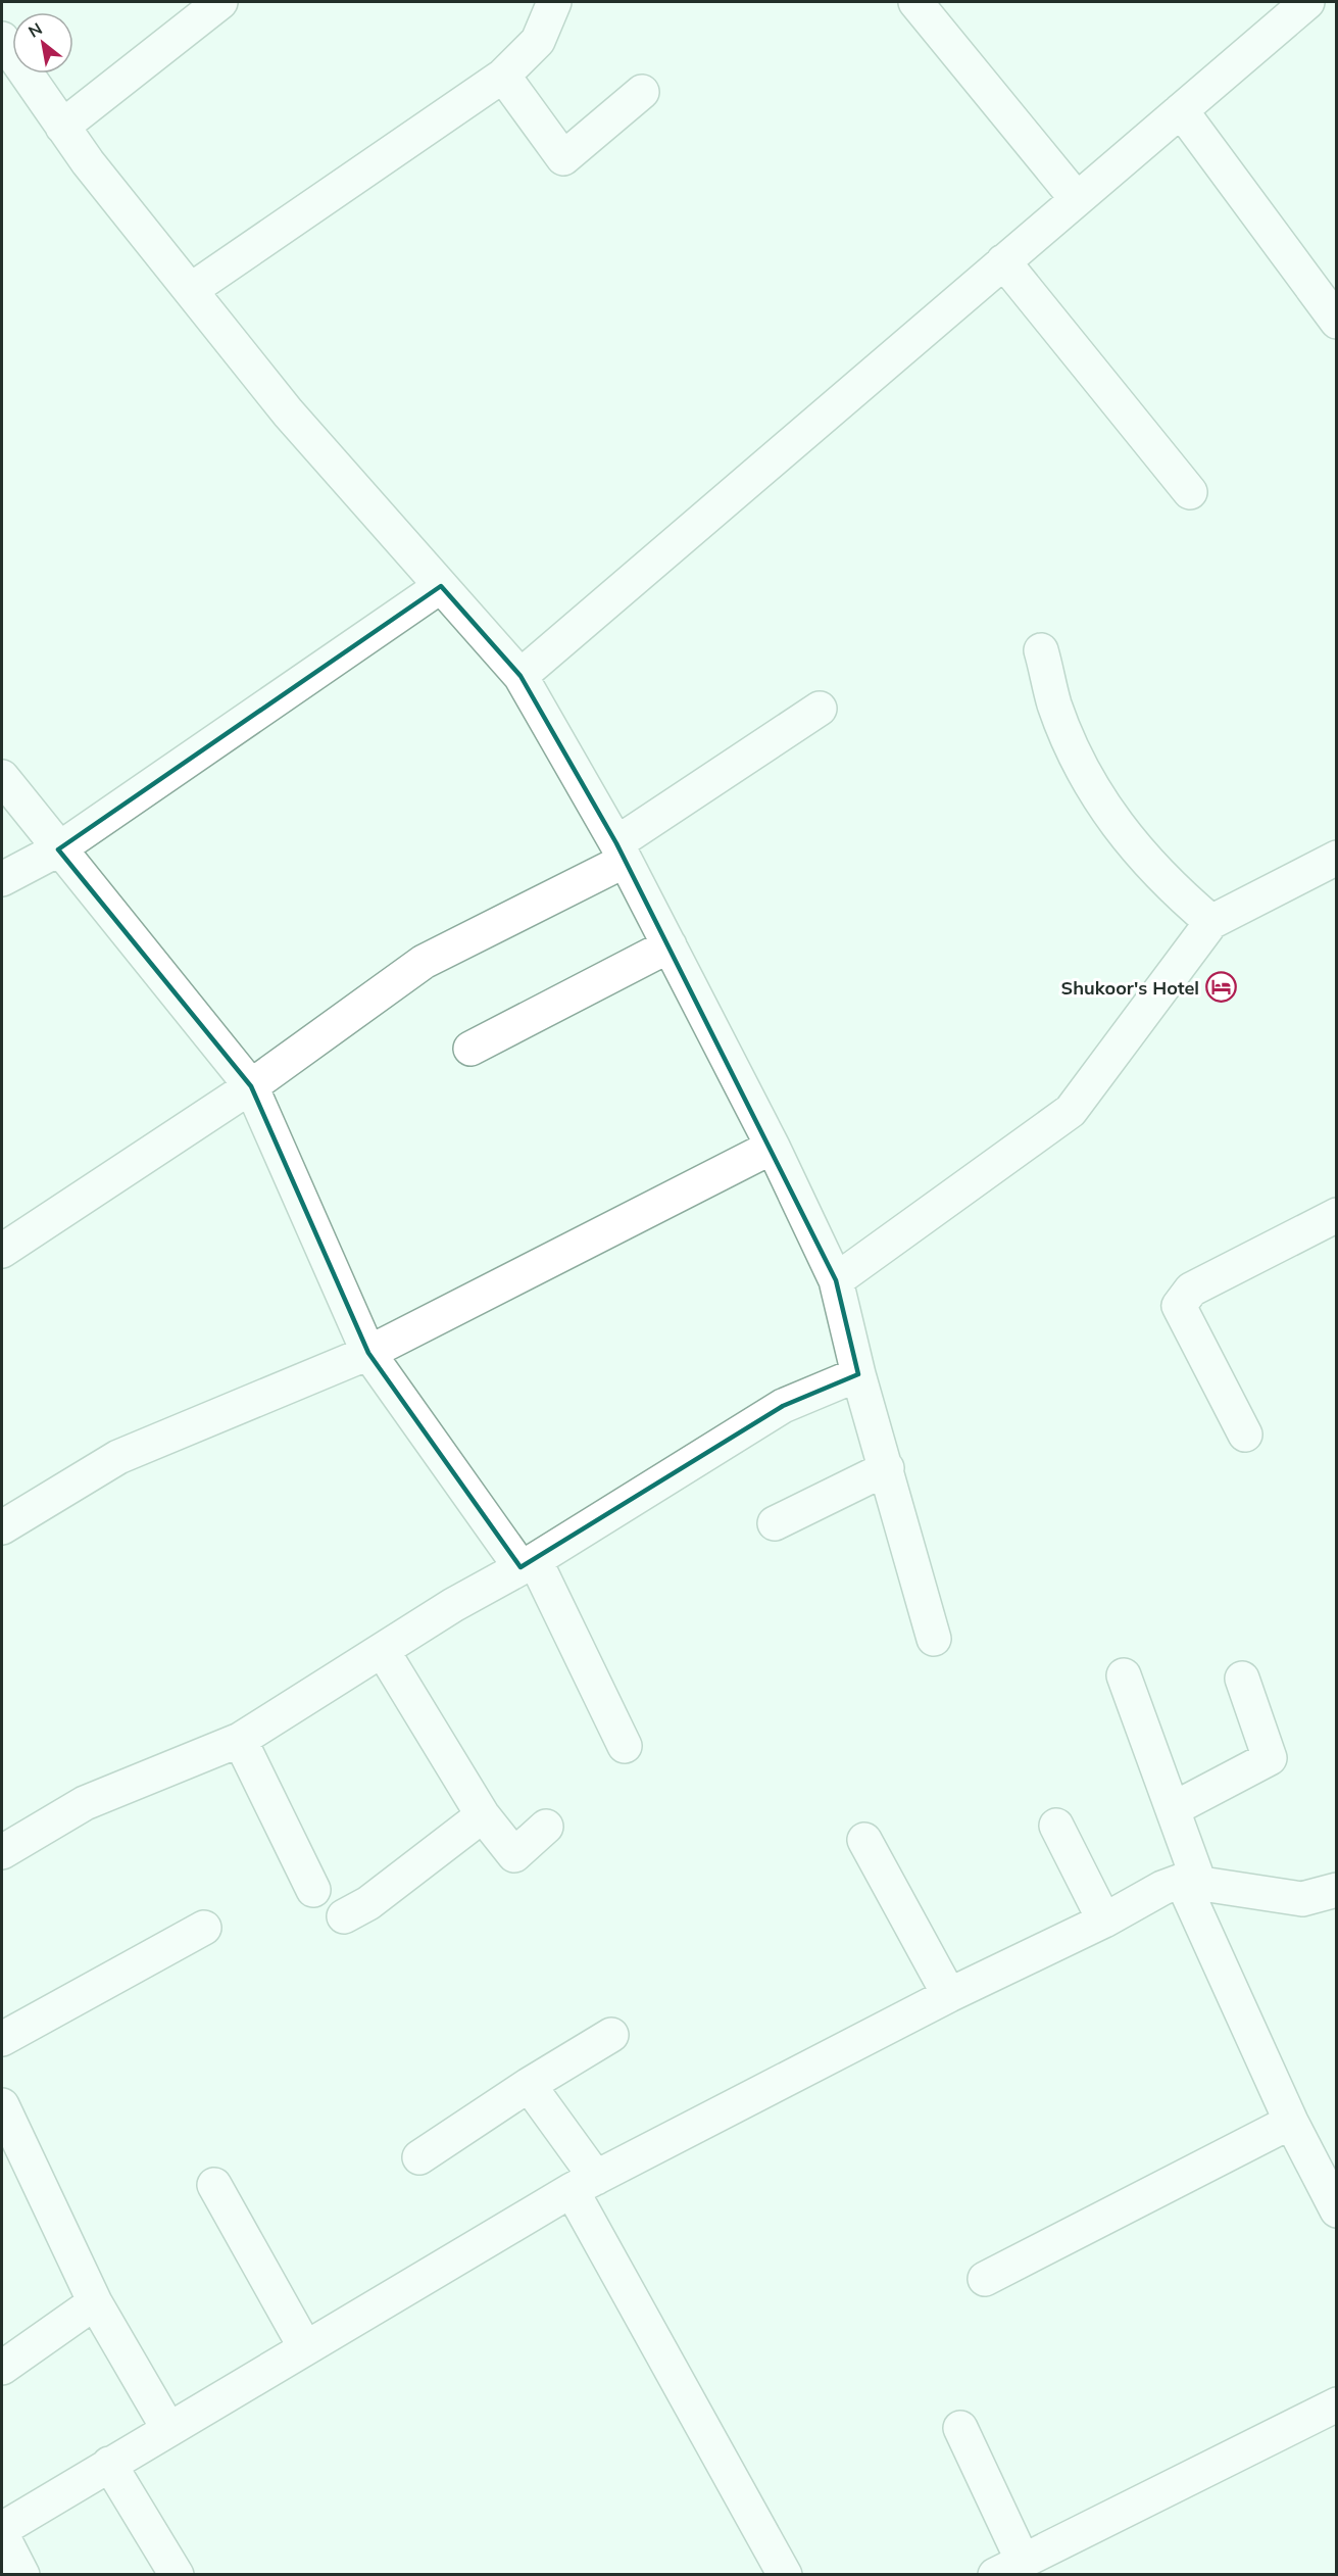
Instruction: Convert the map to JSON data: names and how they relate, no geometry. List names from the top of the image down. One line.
{"places":{"hotel":["Shukoor's Hotel"]},"north":"top left"}
